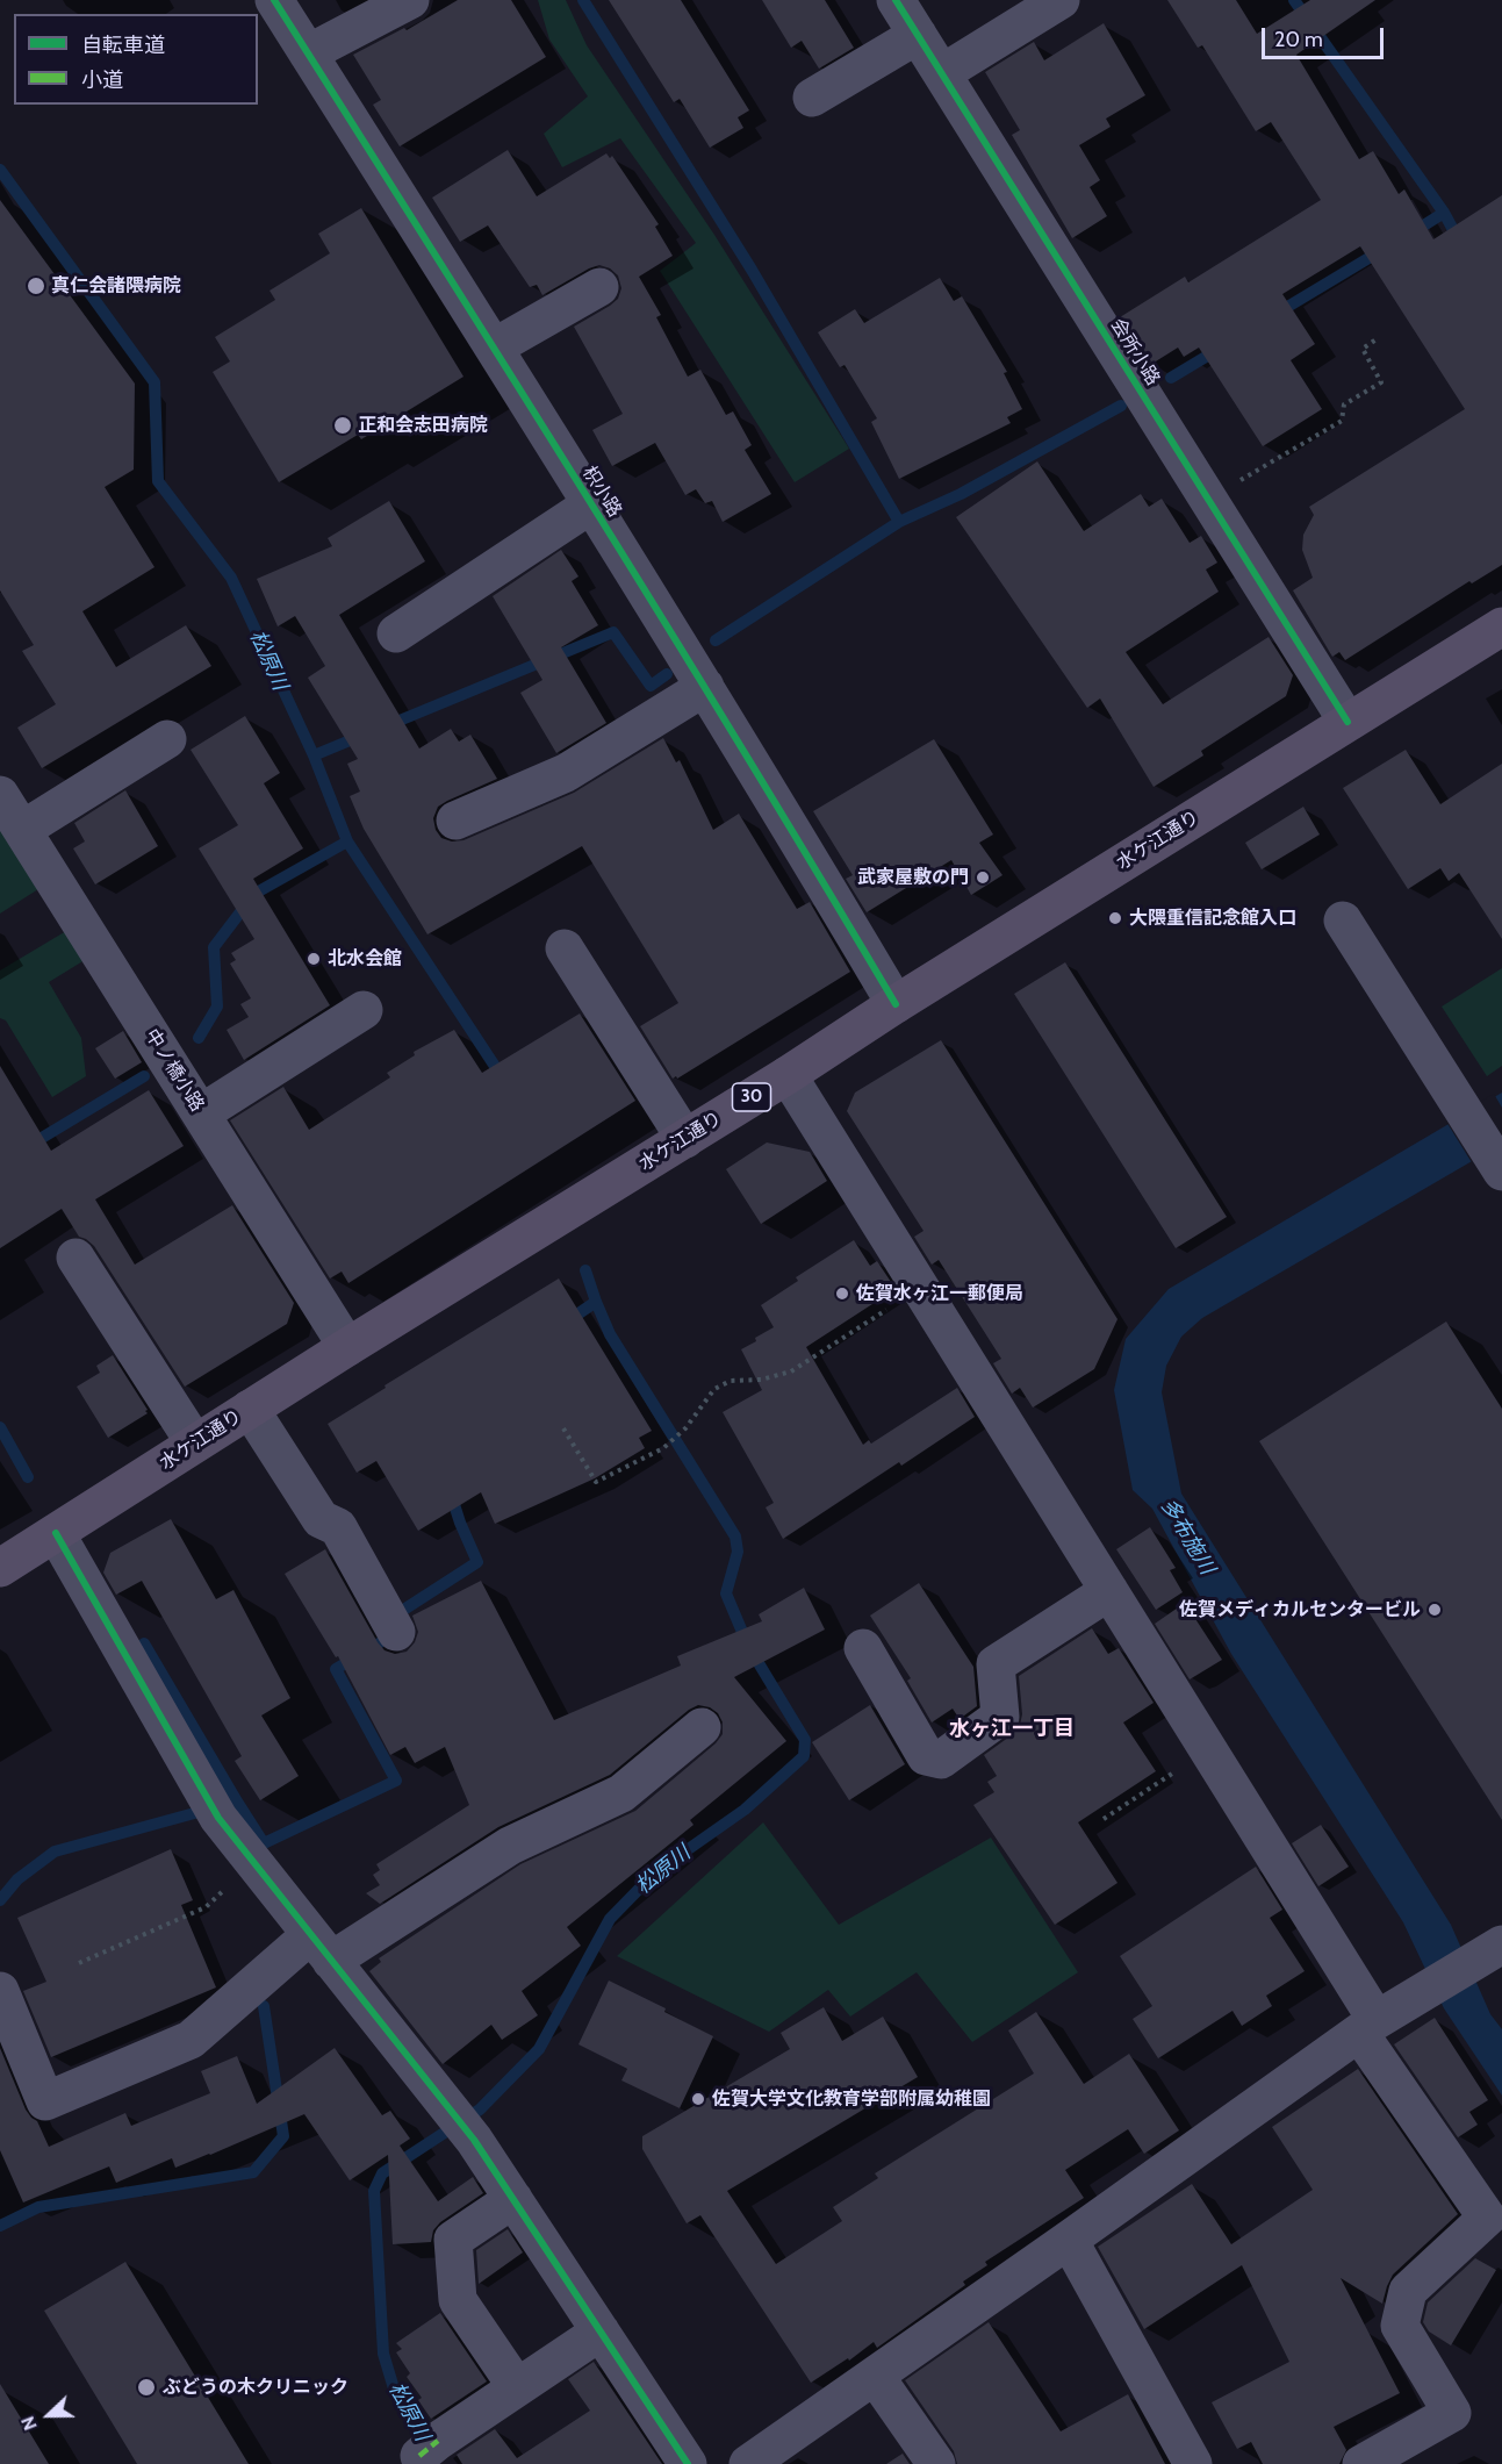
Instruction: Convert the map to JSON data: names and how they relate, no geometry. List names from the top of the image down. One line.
{"streets":{"main road":["水ケ江通り","30"],"street":["会所小路","枳小路","中ノ橋小路"]},"crossings":[["会所小路","水ケ江通り"],["枳小路","水ケ江通り"],["水ケ江通り","中ノ橋小路"]],"districts":["水ヶ江一丁目"],"water":["松原川","多布施川"],"places":["真仁会諸隈病院","正和会志田病院","武家屋敷の門","大隈重信記念館入口","北水会館","佐賀水ヶ江一郵便局","佐賀メディカルセンタービル","佐賀大学文化教育学部附属幼稚園","ぶどうの木クリニック"],"legend":["自転車道","小道"],"scale_bar":"20 m","north":"left"}
